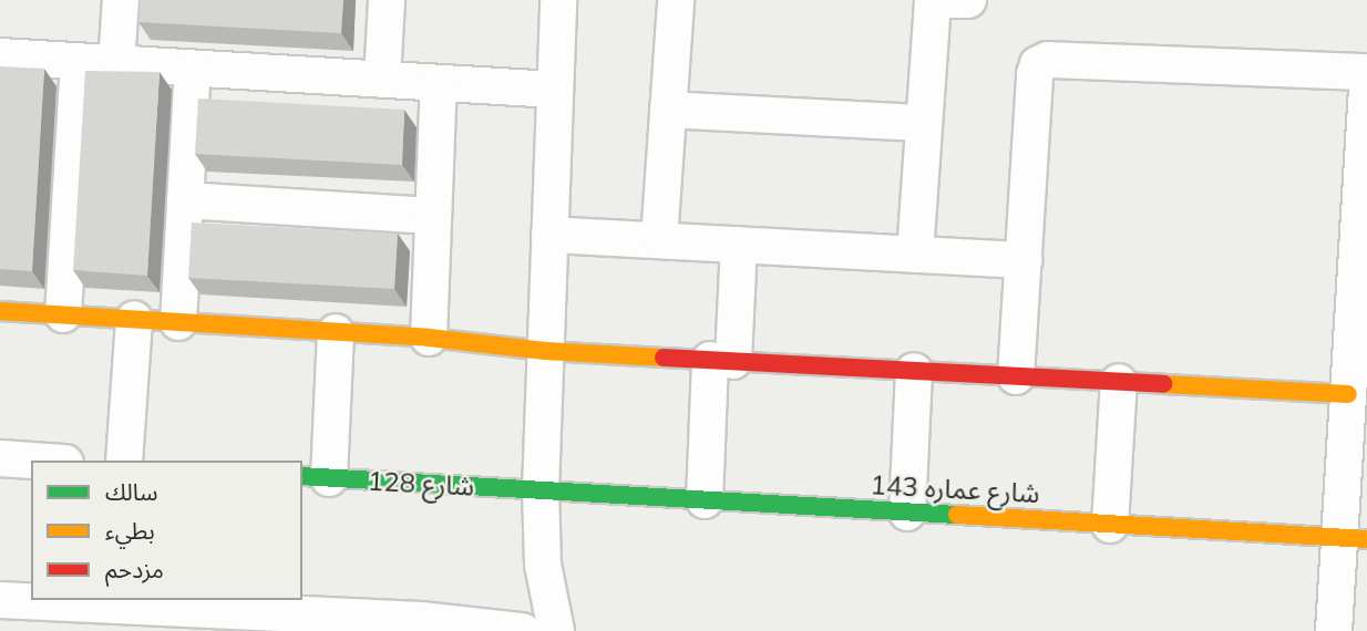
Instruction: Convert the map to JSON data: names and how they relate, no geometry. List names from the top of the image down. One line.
{"streets":{"street":["شارع 128","شارع عماره 143"]},"crossings":[["شارع 128","شارع عماره 143"]],"legend":["سالك","بطيء","مزدحم"]}
